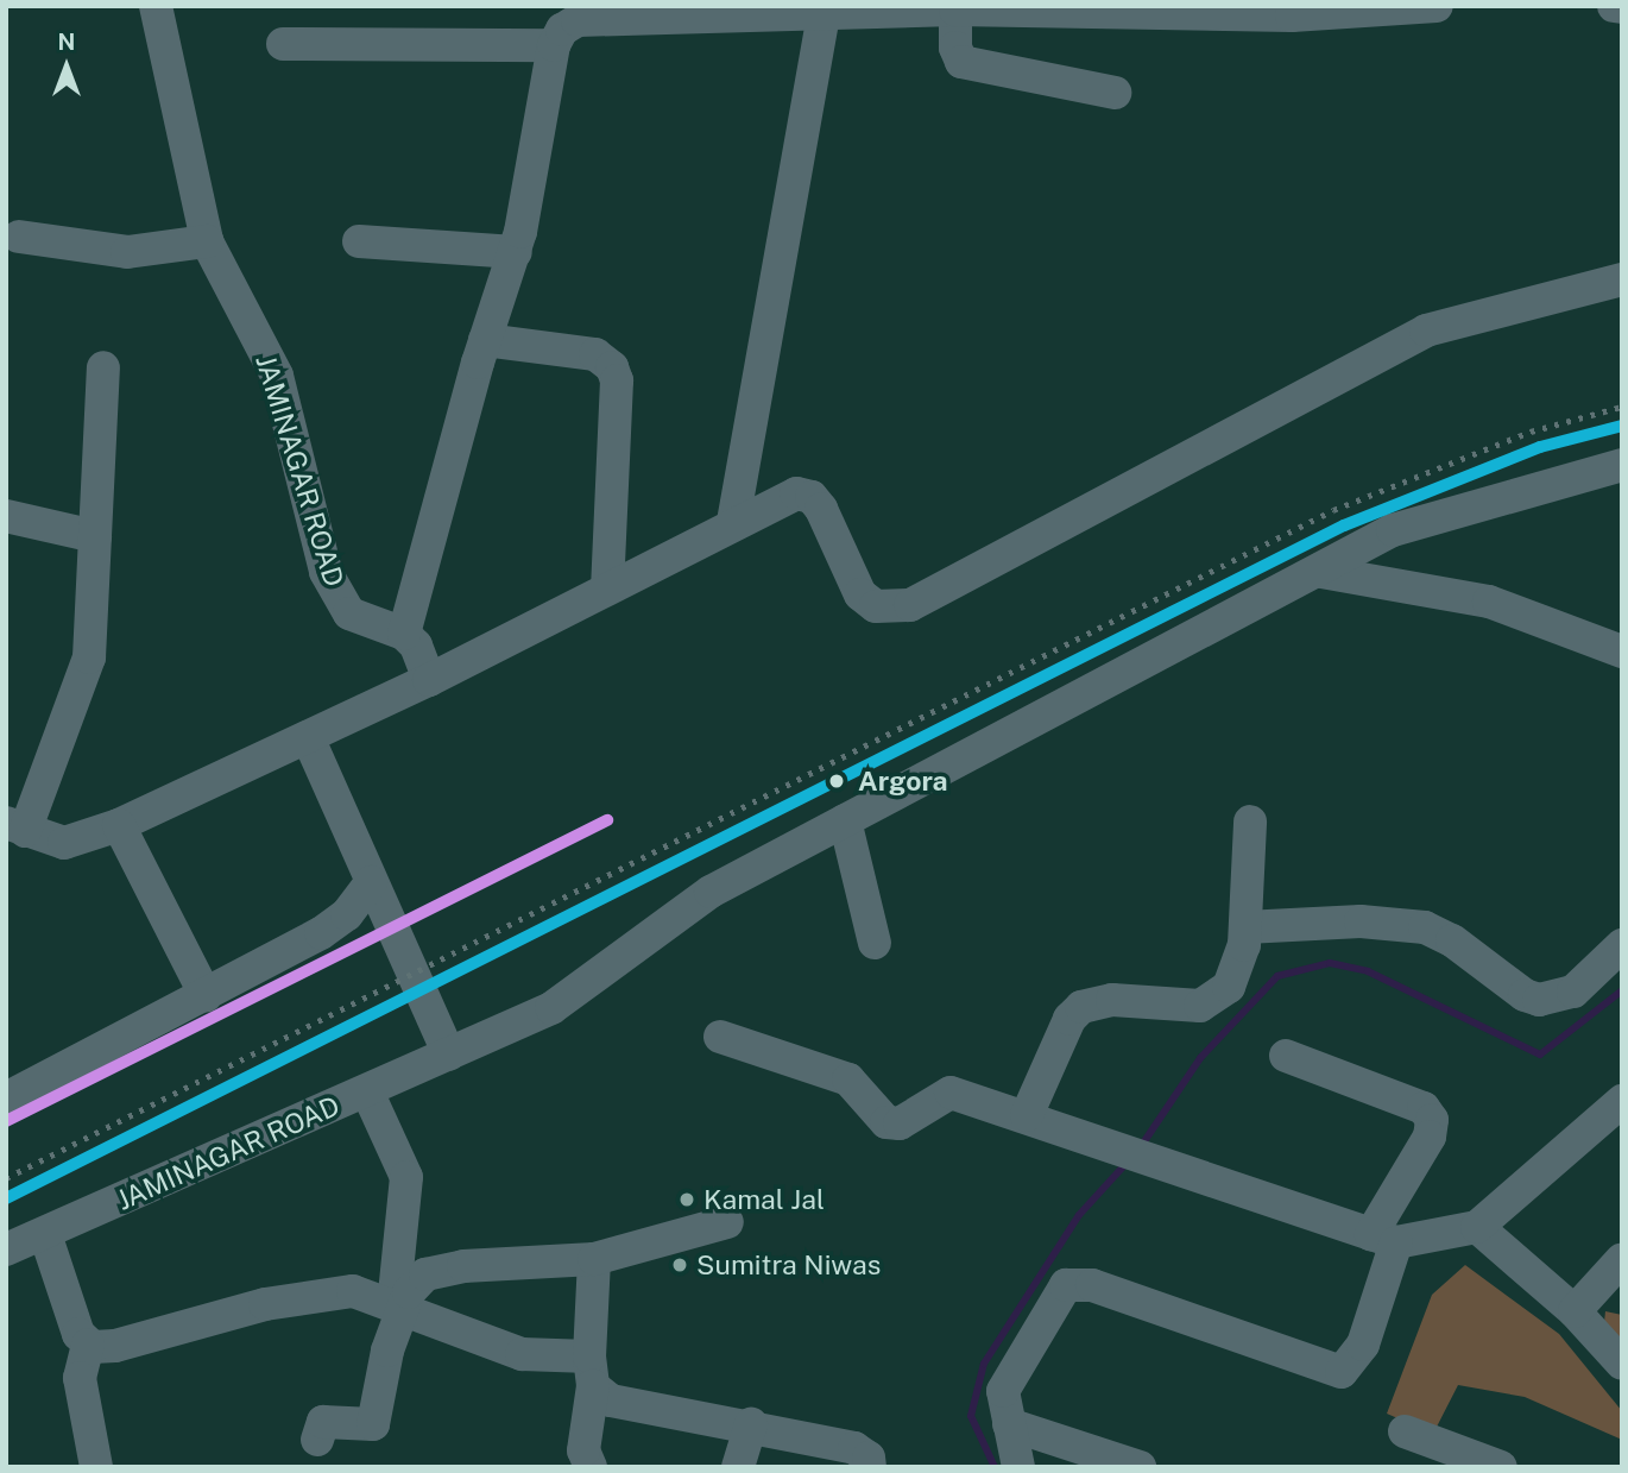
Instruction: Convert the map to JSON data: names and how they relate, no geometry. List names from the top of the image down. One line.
{"streets":{"street":["JAMINAGAR ROAD"]},"places":["Argora","Kamal Jal","Sumitra Niwas"],"north":"top"}
